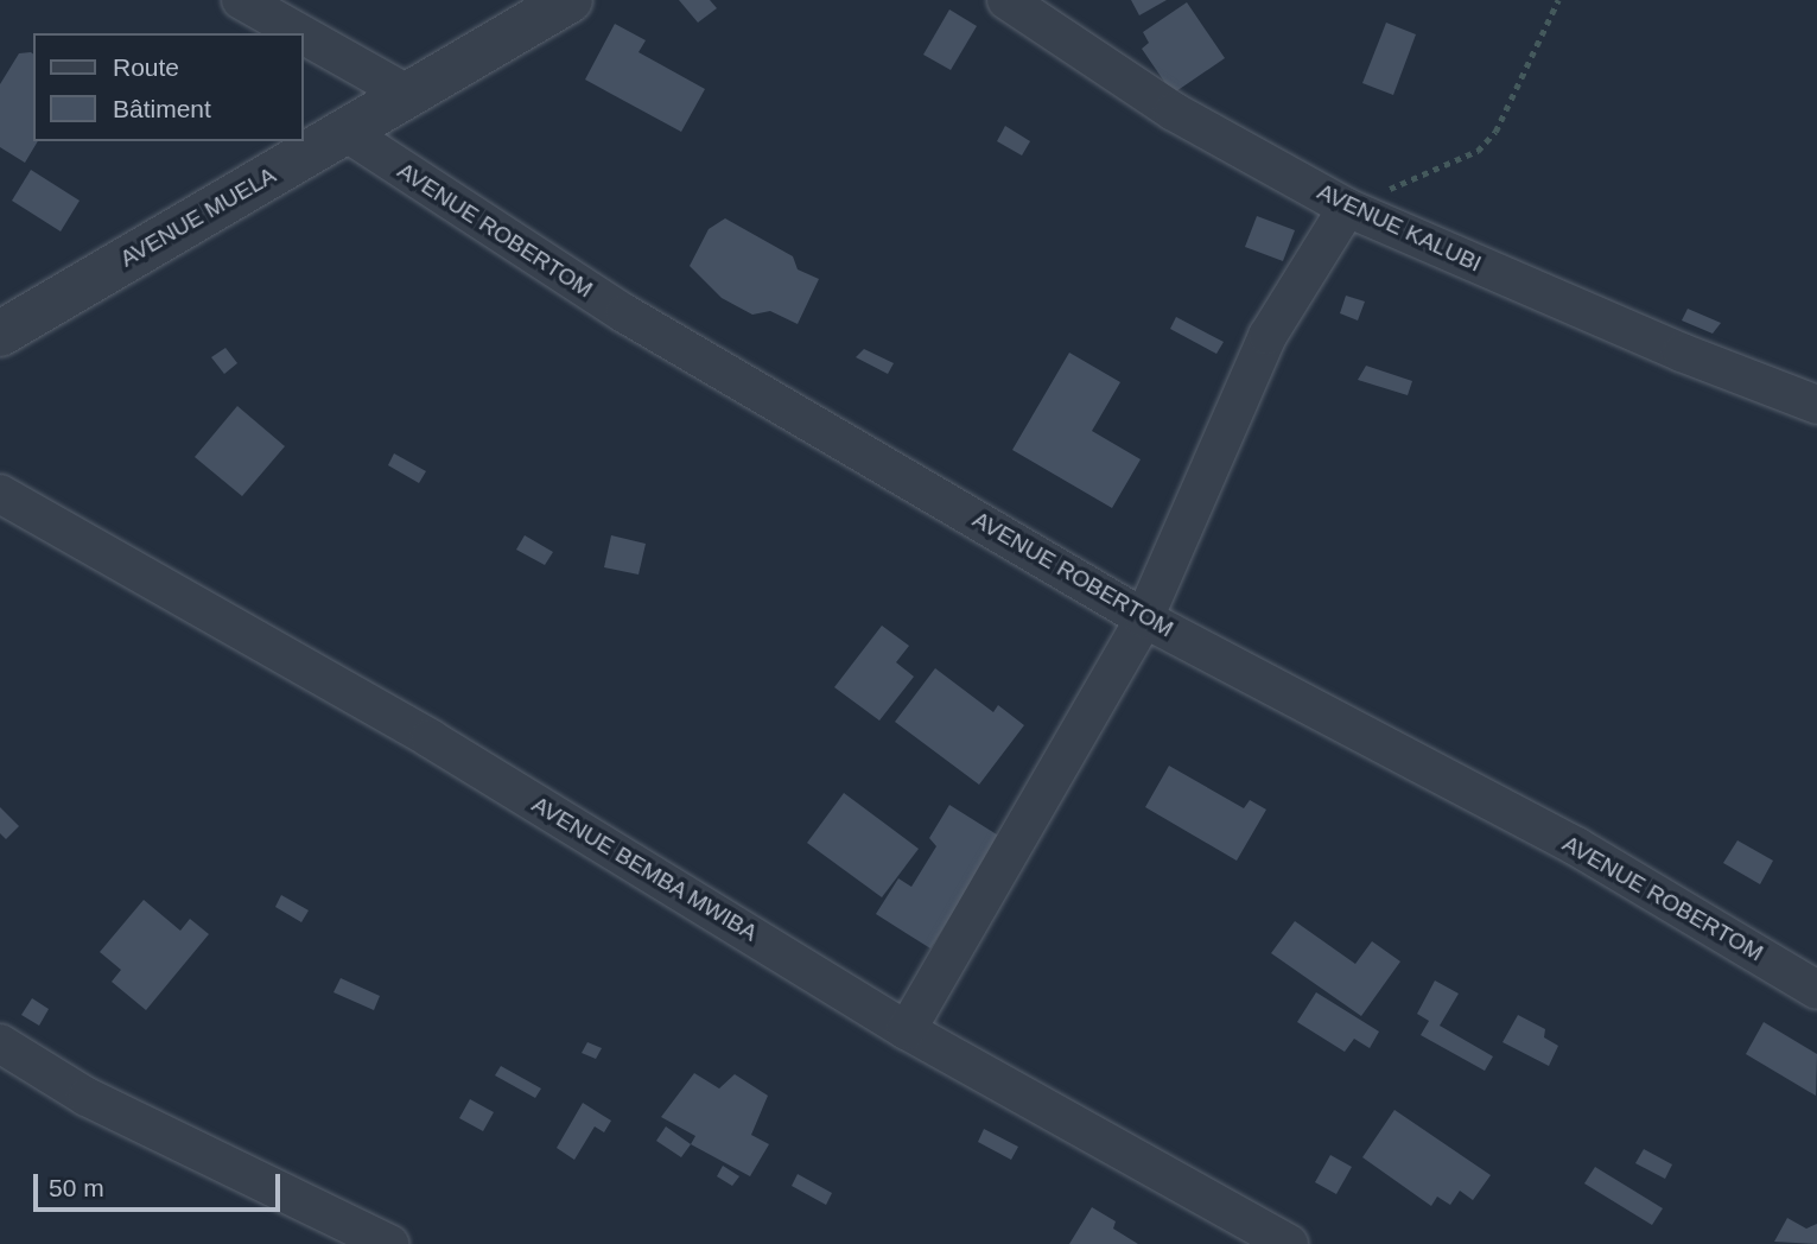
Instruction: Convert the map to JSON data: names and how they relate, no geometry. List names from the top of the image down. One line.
{"streets":{"street":["AVENUE MUELA","AVENUE KALUBI","AVENUE ROBERTOM","AVENUE BEMBA MWIBA"]},"crossings":[["AVENUE MUELA","AVENUE ROBERTOM"]],"legend":["Route","Bâtiment"],"scale_bar":"50 m"}
